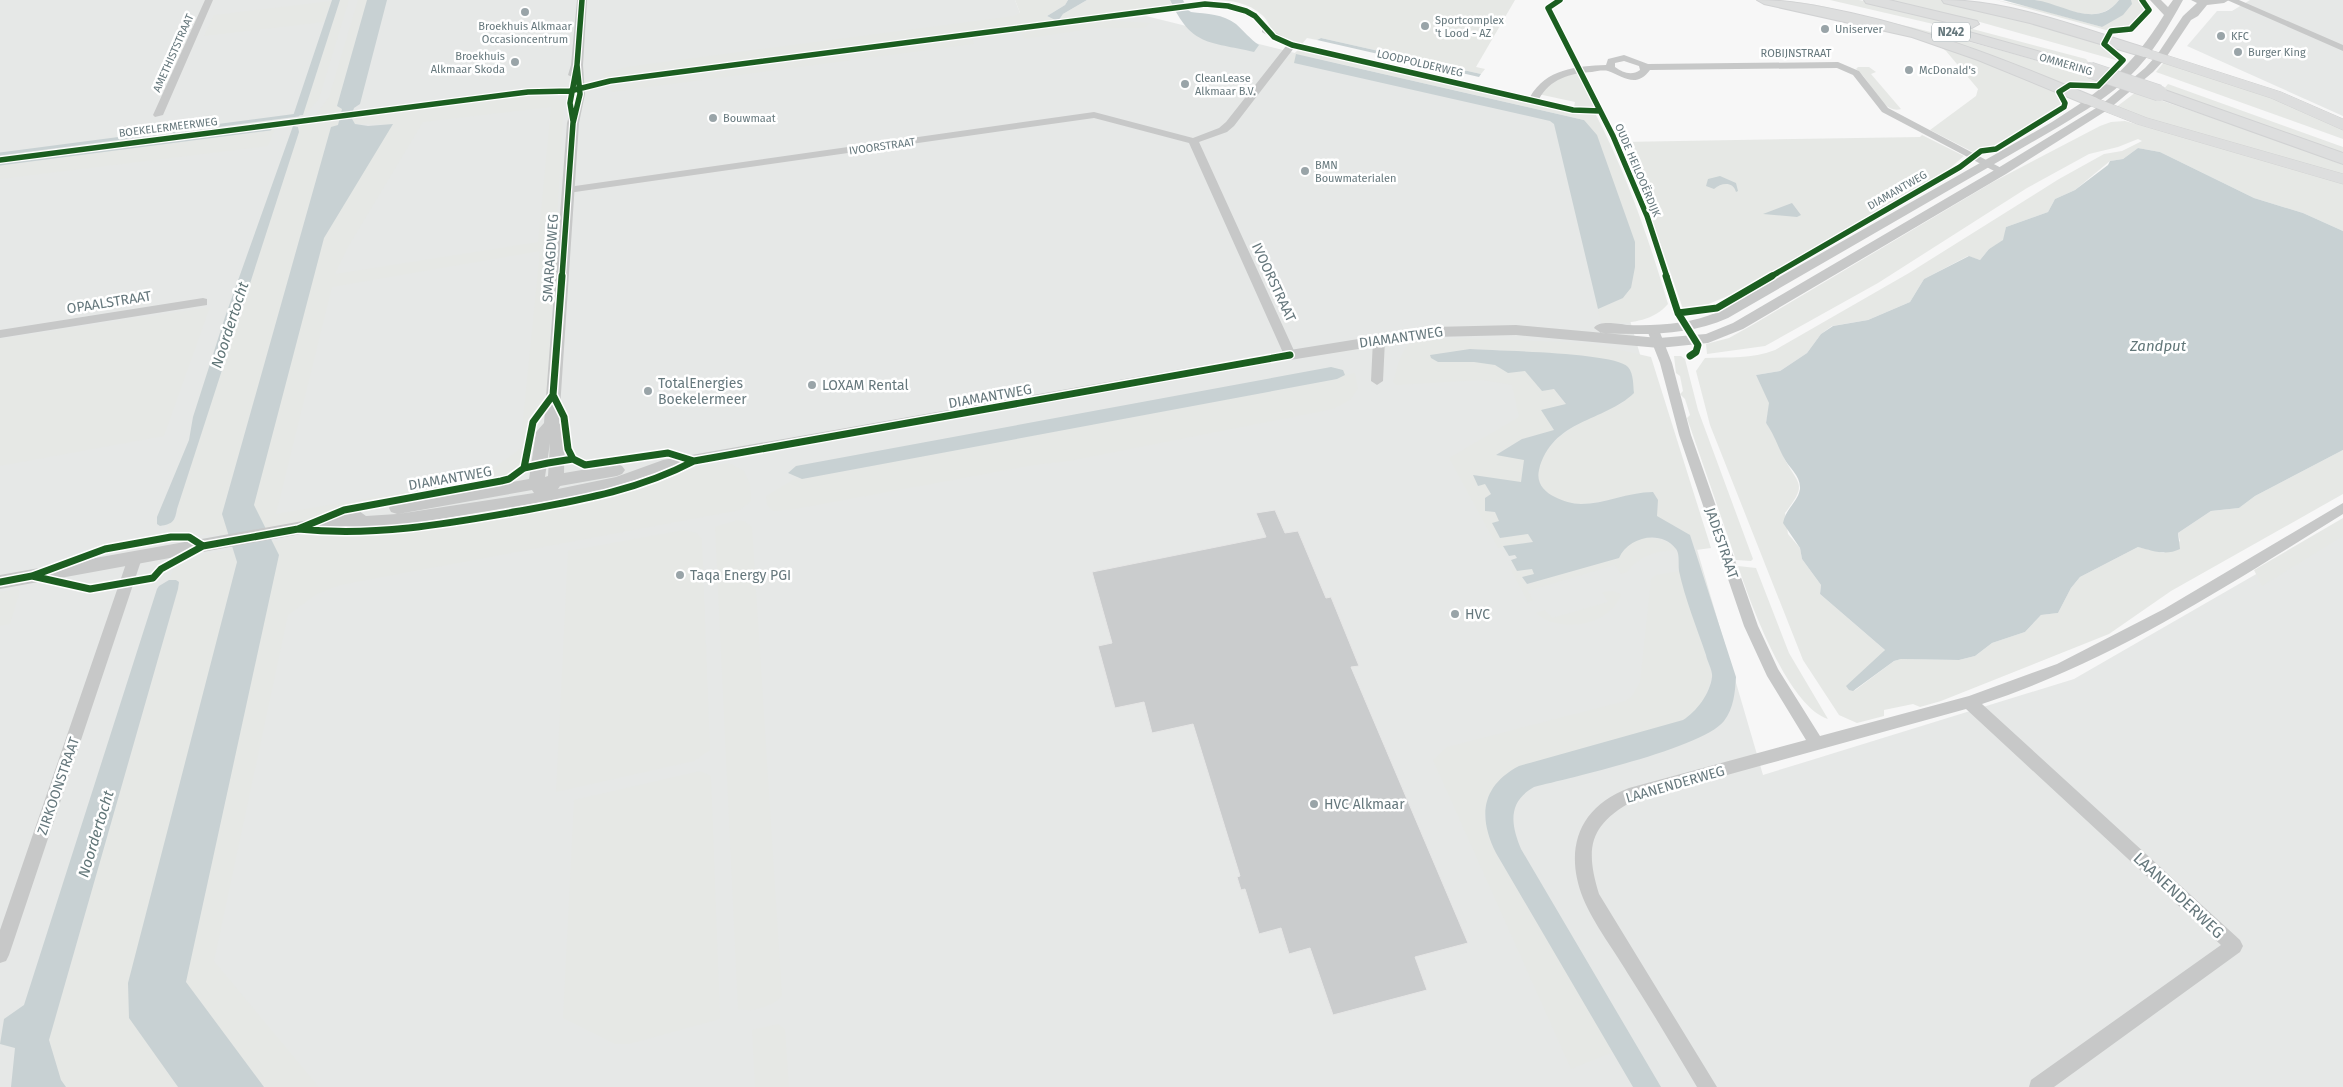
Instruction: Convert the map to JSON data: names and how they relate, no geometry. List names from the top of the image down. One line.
{"streets":{"highway":["N242","OMMERING"],"street":["AMETHISTSTRAAT","ROBIJNSTRAAT","LOODPOLDERWEG","IVOORSTRAAT","DIAMANTWEG","SMARAGDWEG","OPAALSTRAAT","JADESTRAAT","LAANENDERWEG","ZIRKOONSTRAAT"],"cycle path":["BOEKELERMEERWEG","OUDE HEILOOËRDIJK"]},"crossings":[["N242","DIAMANTWEG"],["ROBIJNSTRAAT","DIAMANTWEG"],["IVOORSTRAAT","DIAMANTWEG"],["IVOORSTRAAT","SMARAGDWEG"],["DIAMANTWEG","SMARAGDWEG"],["DIAMANTWEG","JADESTRAAT"],["DIAMANTWEG","ZIRKOONSTRAAT"],["JADESTRAAT","LAANENDERWEG"]],"water":["Noordertocht","Zandput"],"places":["Broekhuis Alkmaar Occasioncentrum","Sportcomplex 't Lood - AZ","Uniserver","KFC","Burger King","Broekhuis Alkmaar Skoda","McDonald's","CleanLease Alkmaar B.V.","Bouwmaat","BMN Bouwmaterialen","LOXAM Rental","TotalEnergies Boekelermeer","Taqa Energy PGI","HVC","HVC Alkmaar"]}
